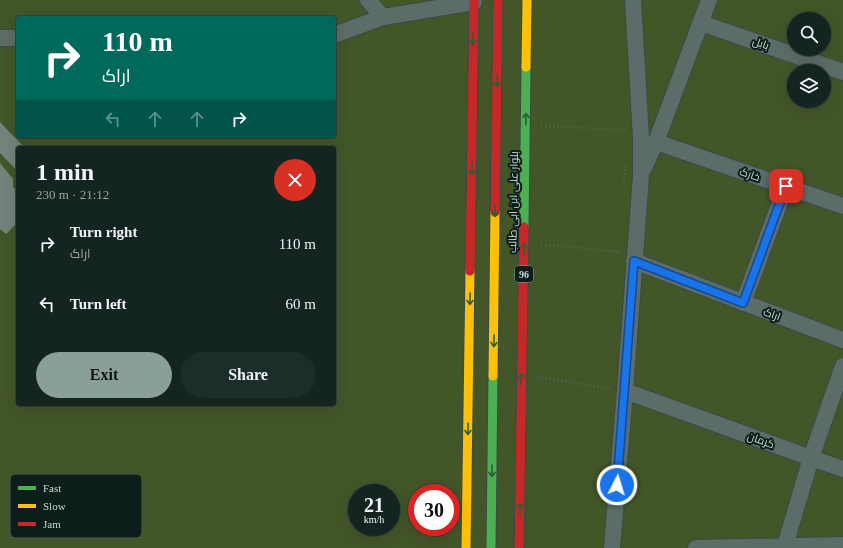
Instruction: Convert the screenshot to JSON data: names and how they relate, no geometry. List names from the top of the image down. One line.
{"streets":{"main road":["بلوار علی ابن ابی طالب","96"],"street":["بابل","خارک","اراک","کرمان"]},"legend":["Fast","Slow","Jam"],"page":{"turn":["110 m","اراک"],"heading":["1 min","230 m · 21:12"],"list":[{"name":"Turn right","note":"اراک","value":"110 m"},{"name":"Turn left","value":"60 m"}],"buttons":["Exit","Share"],"speed":"21 km/h","limit":"30"}}
